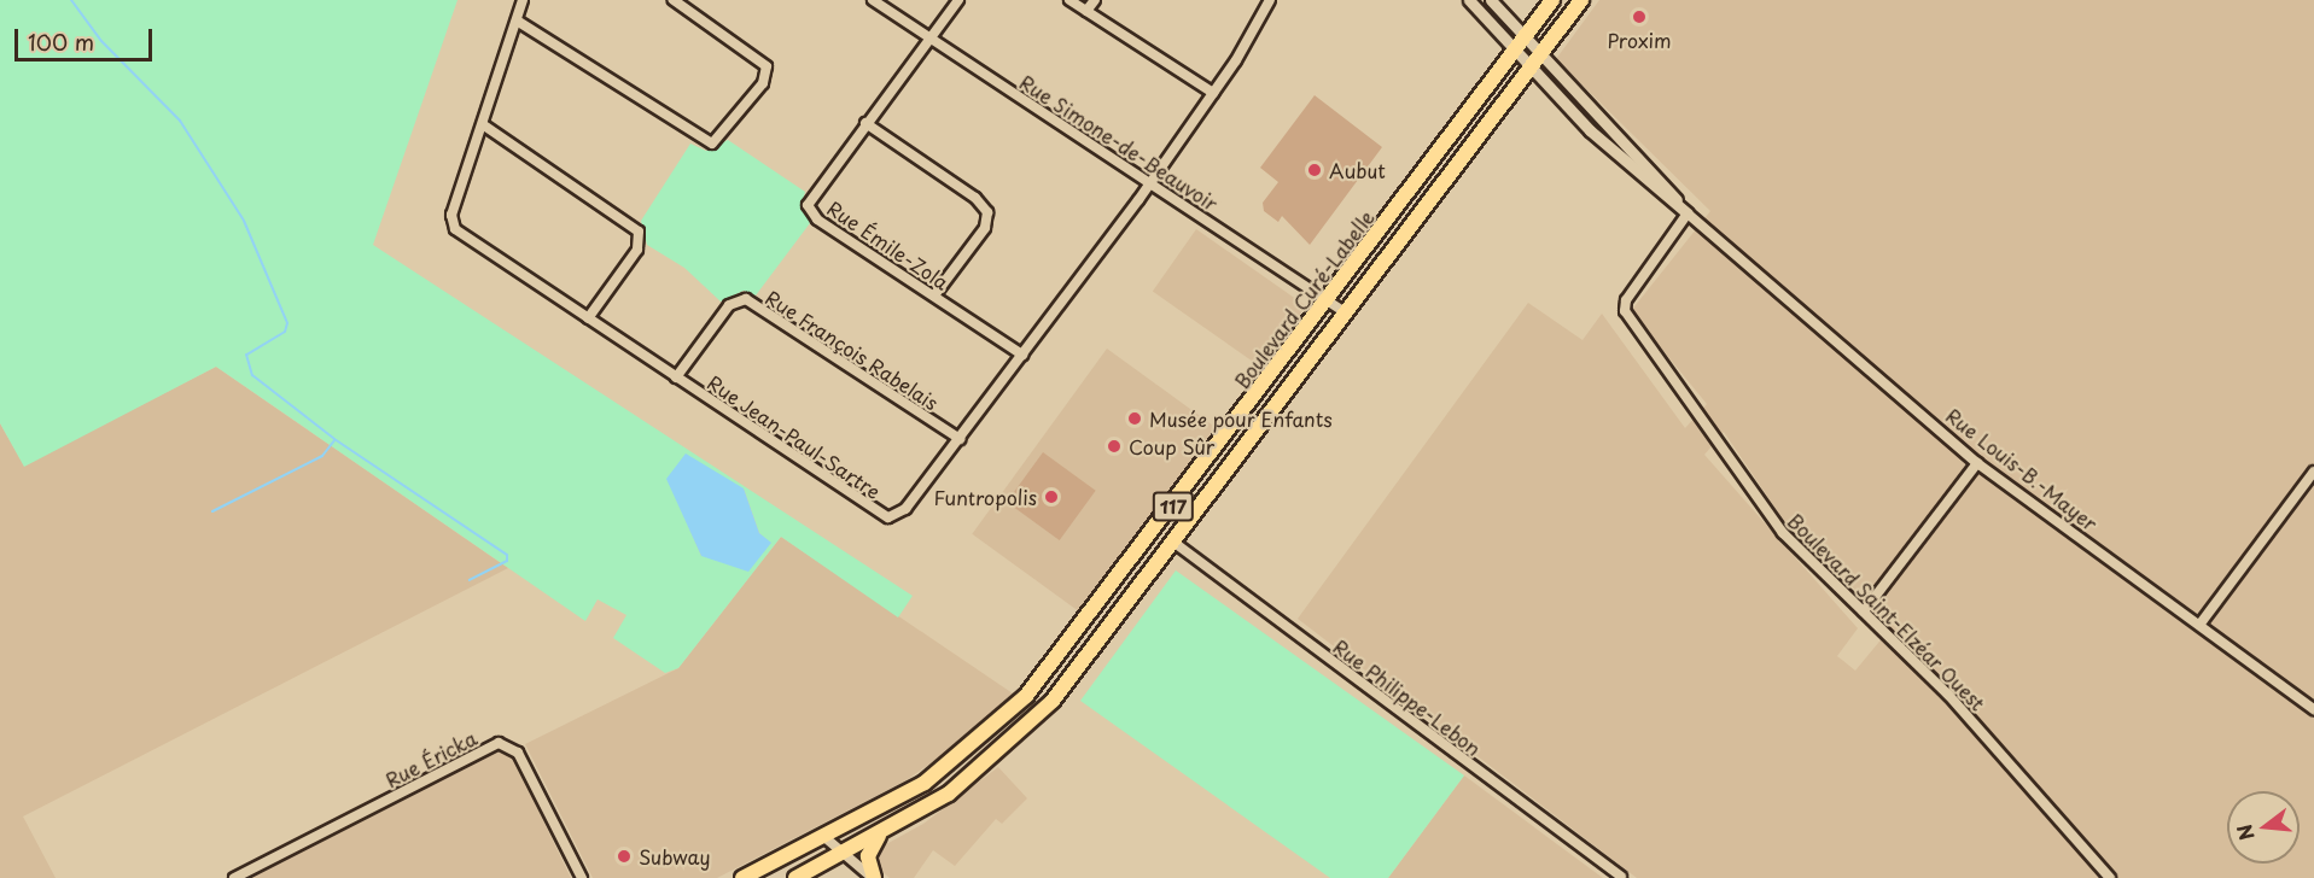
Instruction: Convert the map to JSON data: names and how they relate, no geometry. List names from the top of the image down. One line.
{"streets":{"main road":["Boulevard Curé-Labelle","117"],"street":["Rue Simone-de-Beauvoir","Rue Émile-Zola","Rue François Rabelais","Rue Jean-Paul-Sartre","Rue Louis-B.-Mayer","Boulevard Saint-Elzéar Ouest","Rue Philippe-Lebon","Rue Éricka"]},"crossings":[["Rue Simone-de-Beauvoir","Rue Émile-Zola"],["Rue Simone-de-Beauvoir","Boulevard Curé-Labelle"],["Rue Simone-de-Beauvoir","Rue Jean-Paul-Sartre"],["Rue Simone-de-Beauvoir","117"],["Rue Émile-Zola","Rue Jean-Paul-Sartre"],["Rue François Rabelais","Rue Jean-Paul-Sartre"],["Rue Louis-B.-Mayer","117"],["Rue Louis-B.-Mayer","Boulevard Saint-Elzéar Ouest"],["117","Rue Philippe-Lebon"]],"places":["Proxim","Aubut","Musée pour Enfants","Coup Sûr","Funtropolis","Subway"],"scale_bar":"100 m","north":"left"}
